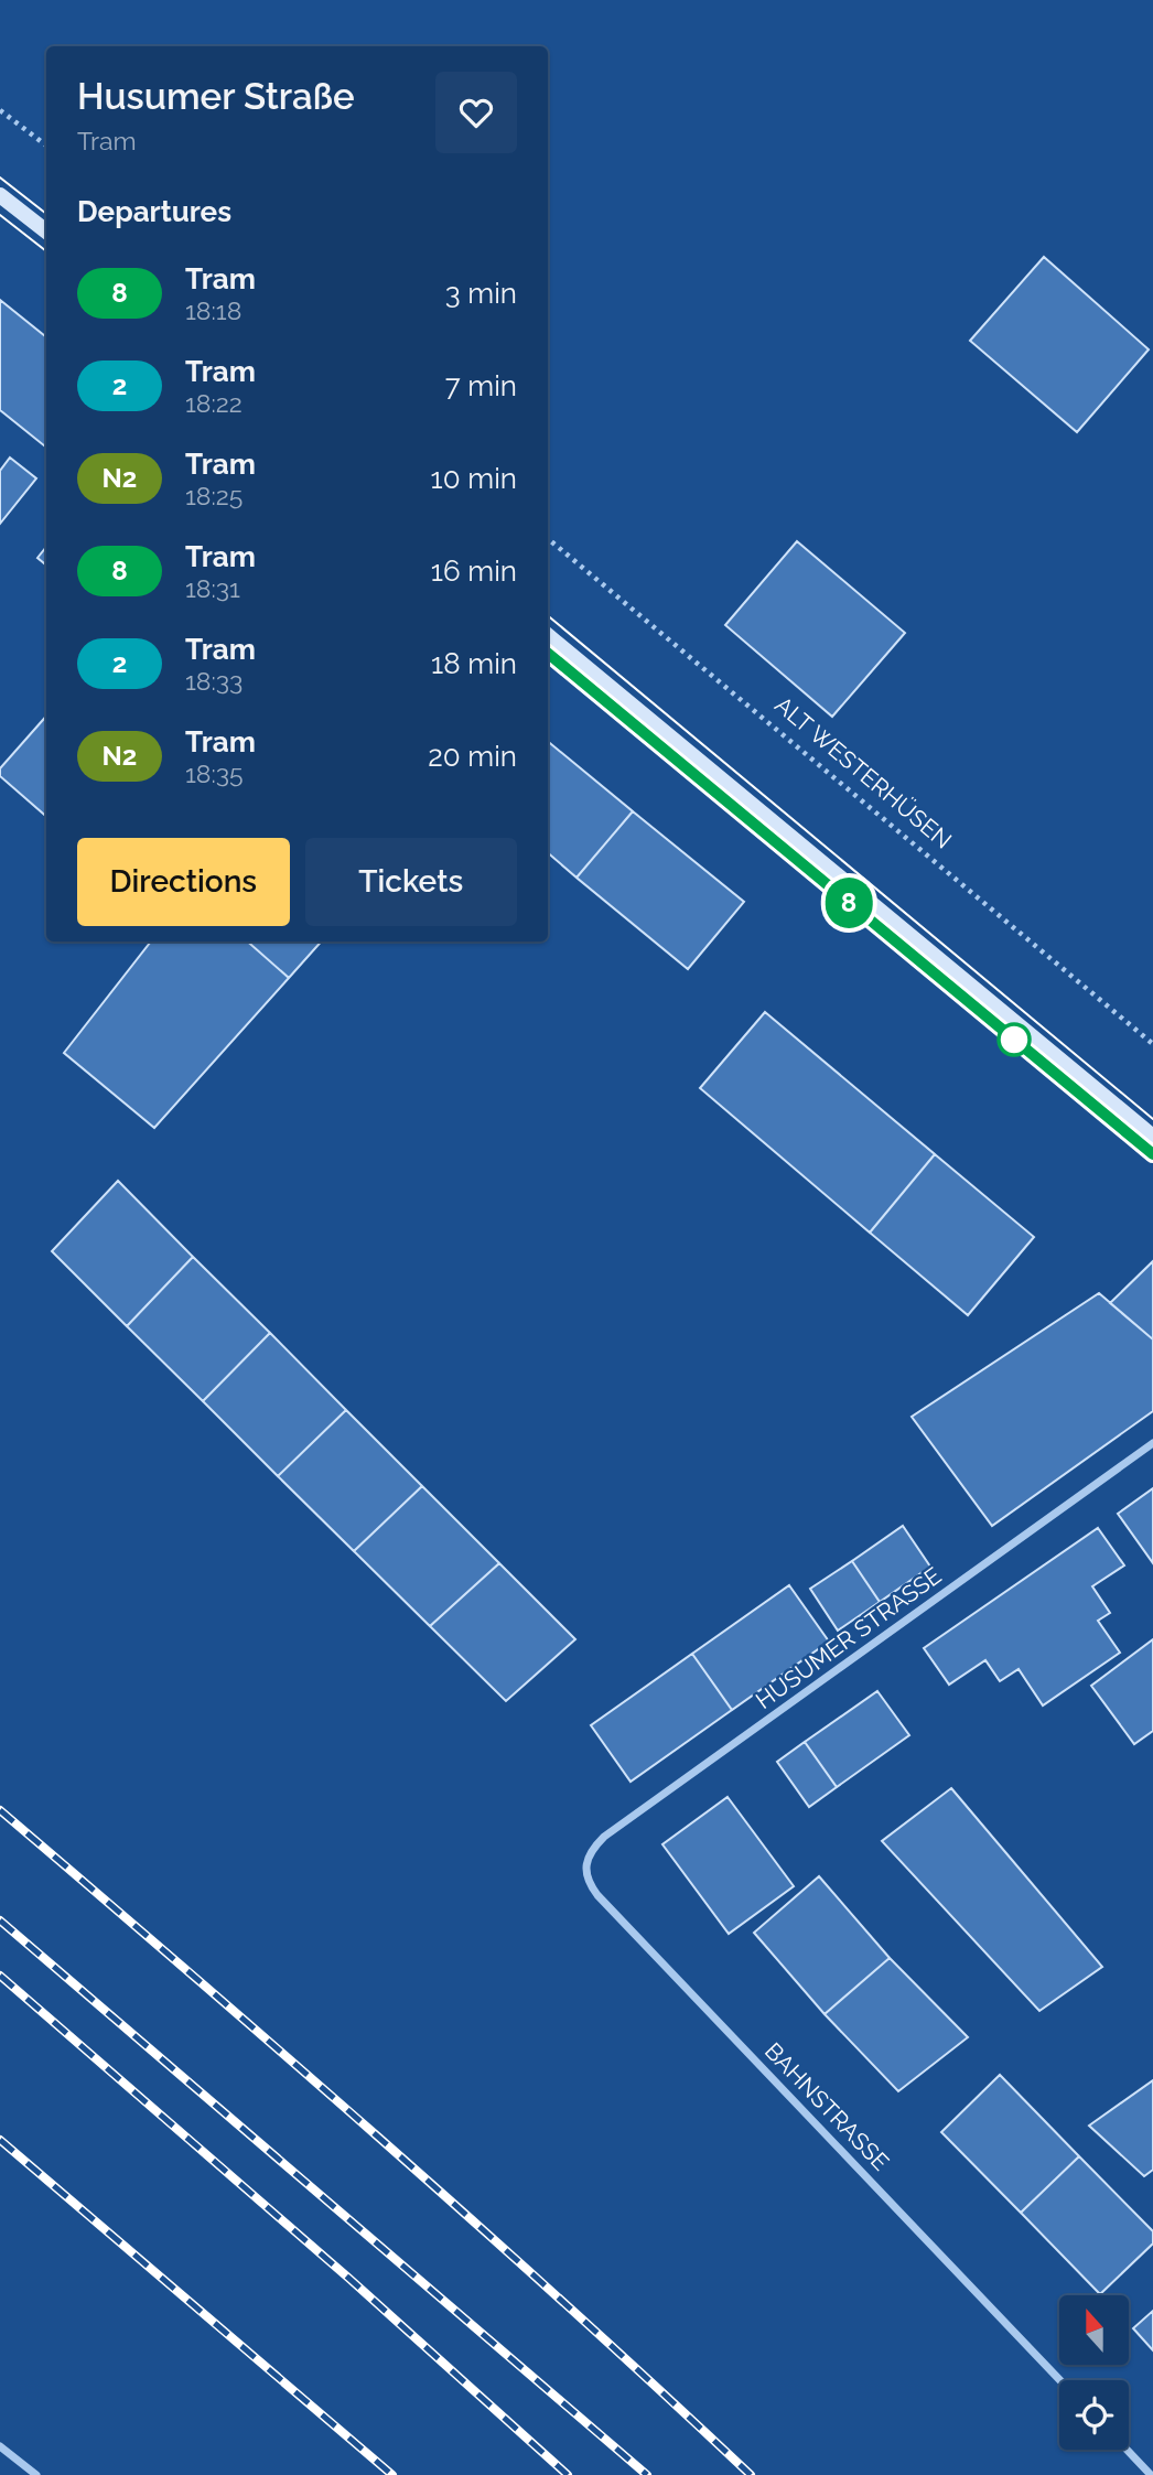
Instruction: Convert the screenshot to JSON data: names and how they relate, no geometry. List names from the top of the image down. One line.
{"streets":{"street":["HUSUMER STRASSE","BAHNSTRASSE"],"path":["ALT WESTERHÜSEN"]},"crossings":[["HUSUMER STRASSE","BAHNSTRASSE"]],"lines":["tram line 8"],"north":"top","page":{"on_map":"8","heading":[["Husumer Straße","Tram"],"Departures"],"list":[{"mark":"8","name":"Tram","note":"18:18","value":"3 min"},{"mark":"2","name":"Tram","note":"18:22","value":"7 min"},{"mark":"N2","name":"Tram","note":"18:25","value":"10 min"},{"mark":"8","name":"Tram","note":"18:31","value":"16 min"},{"mark":"2","name":"Tram","note":"18:33","value":"18 min"},{"mark":"N2","name":"Tram","note":"18:35","value":"20 min"}],"buttons":["Directions","Tickets"]}}
